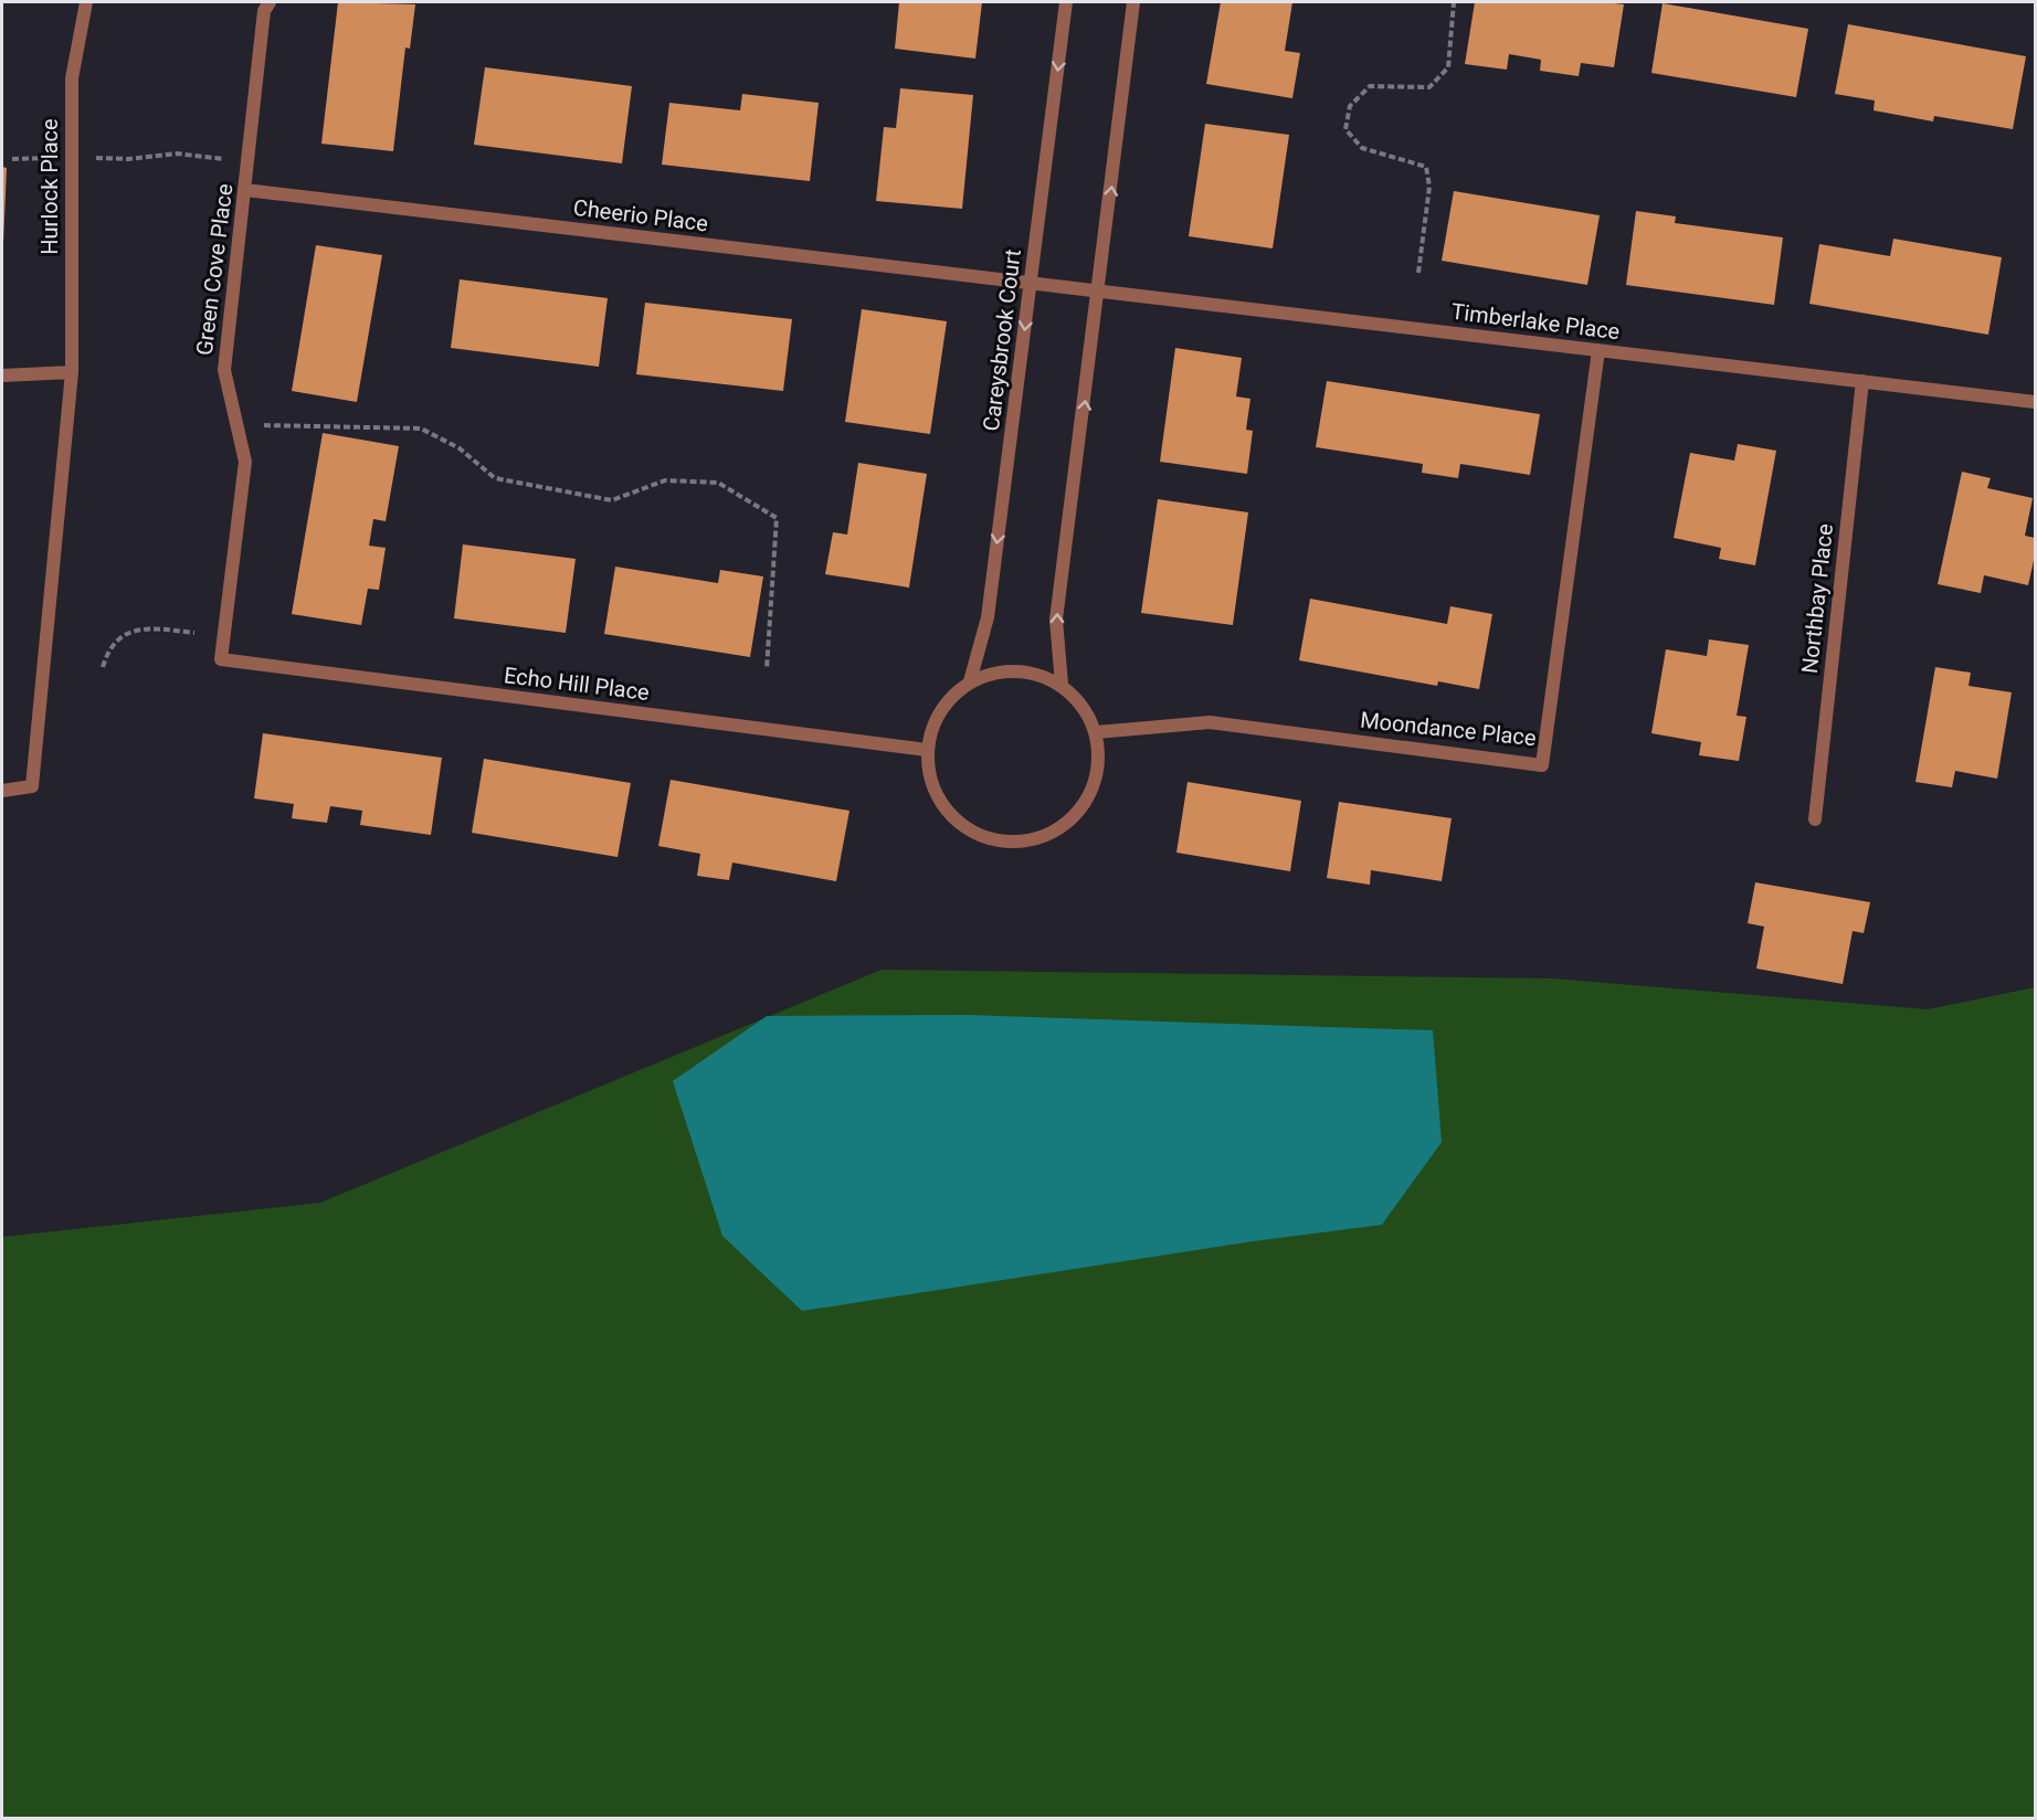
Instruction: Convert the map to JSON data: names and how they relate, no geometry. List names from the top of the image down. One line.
{"streets":{"street":["Hurlock Place","Cheerio Place","Green Cove Place","Timberlake Place","Careysbrook Court","Northbay Place","Echo Hill Place","Moondance Place"]},"crossings":[["Cheerio Place","Green Cove Place"],["Cheerio Place","Timberlake Place"],["Cheerio Place","Careysbrook Court"],["Green Cove Place","Echo Hill Place"],["Timberlake Place","Careysbrook Court"],["Timberlake Place","Northbay Place"],["Timberlake Place","Moondance Place"],["Careysbrook Court","Echo Hill Place"],["Careysbrook Court","Moondance Place"],["Echo Hill Place","Moondance Place"]]}
